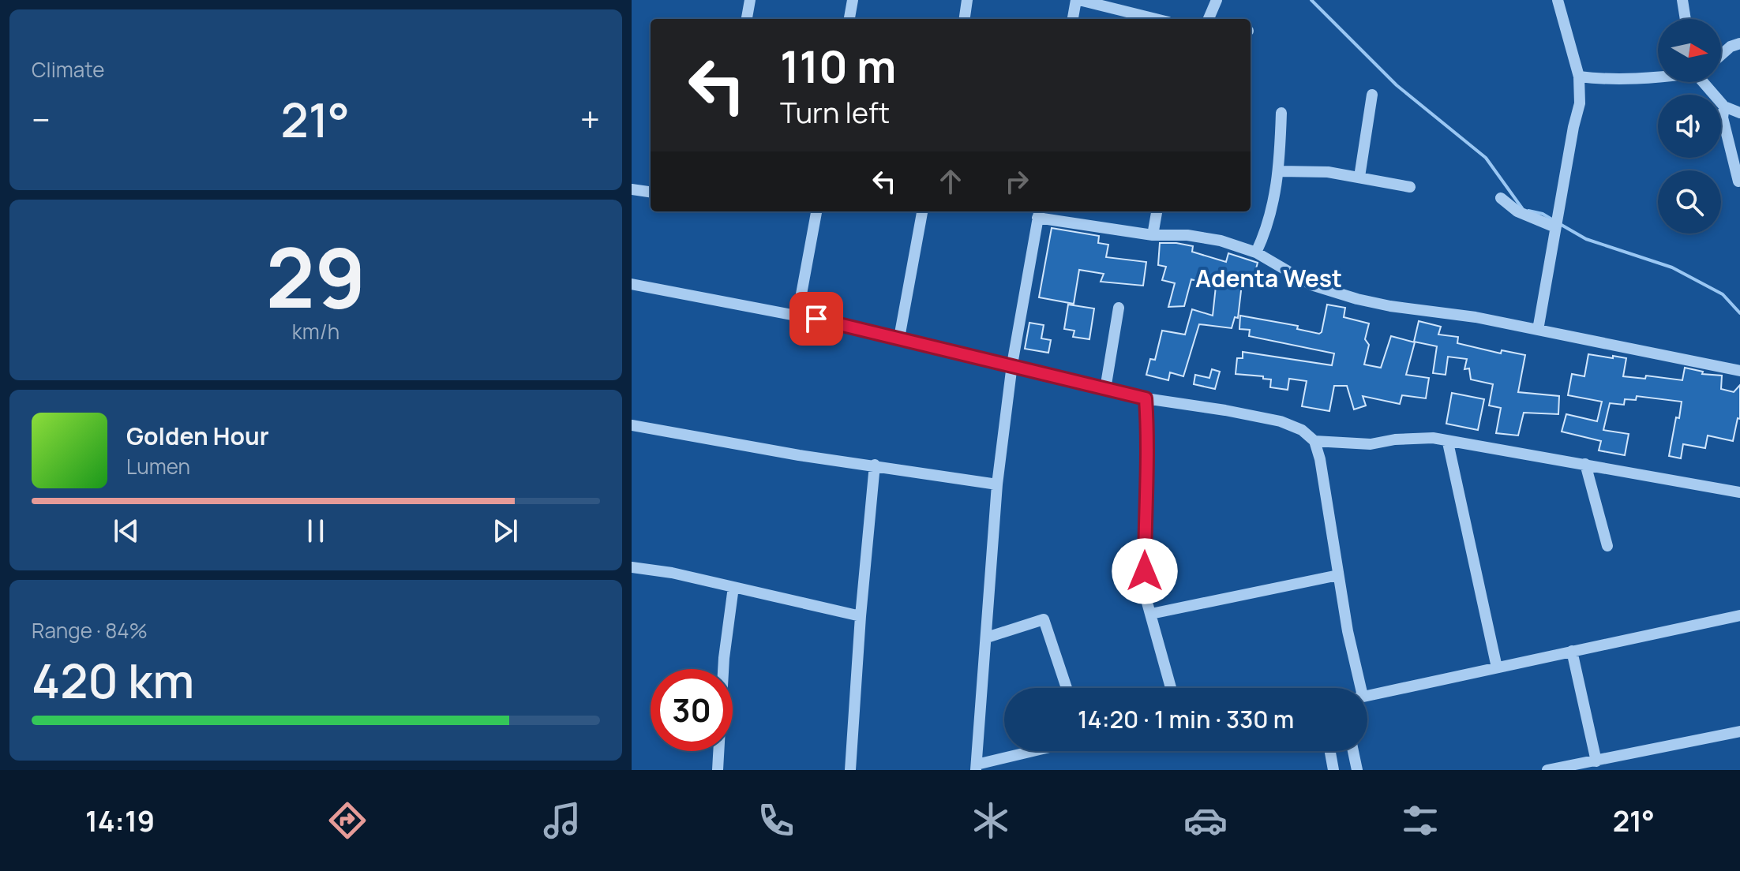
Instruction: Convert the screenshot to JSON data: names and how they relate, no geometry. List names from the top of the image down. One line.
{"districts":["Adenta West"],"north":"right","page":{"tile":["Climate",["29","km/h"],["Range · 84%","420 km"]],"turn":["110 m","Turn left"],"heat":["−","21°","+"],"song":["Golden Hour","Lumen"],"limit":"30","trip":"14:20 · 1 min · 330 m","tabs":["14:19","21°"]}}
